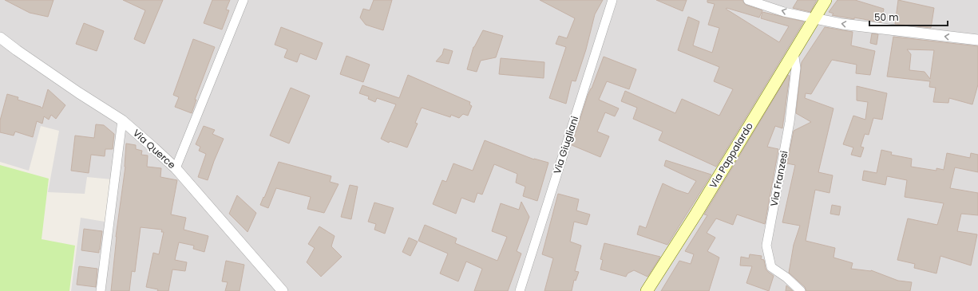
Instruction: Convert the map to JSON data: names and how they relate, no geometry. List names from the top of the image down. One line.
{"streets":{"main road":["Via Pappalardo"],"street":["Via Giugliani","Via Querce","Via Franzesi"]},"crossings":[["Via Pappalardo","Via Franzesi"]],"scale_bar":"50 m"}
